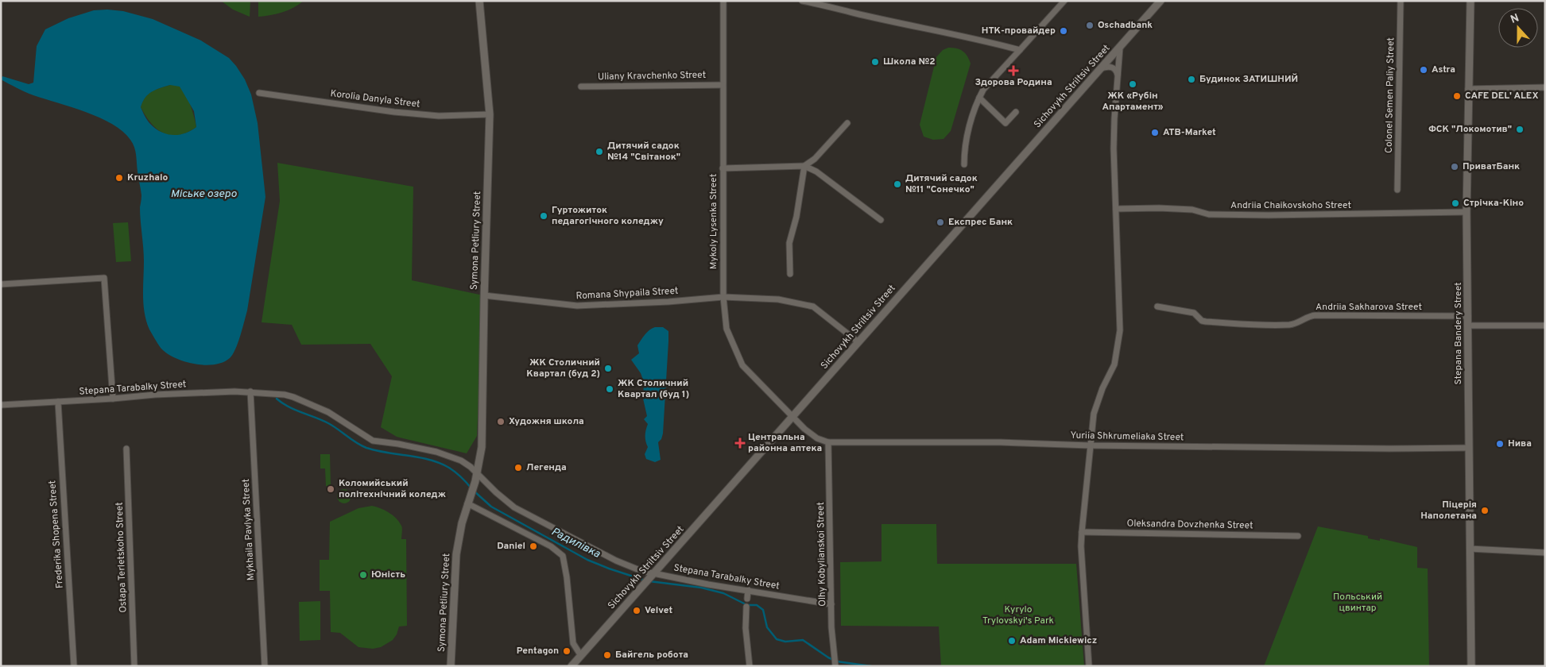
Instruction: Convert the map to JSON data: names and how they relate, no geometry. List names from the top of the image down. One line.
{"streets":{"street":["Uliany Kravchenko Street","Sichovykh Striltsiv Street","Colonel Semen Paliy Street","Korolia Danyla Street","Andriia Chaikovskoho Street","Mykoly Lysenka Street","Symona Petliury Street","Romana Shypaila Street","Andriia Sakharova Street","Stepana Bandery Street","Stepana Tarabalky Street","Yuriia Shkrumeliaka Street","Oleksandra Dovzhenka Street","Mykhaila Pavlyka Street","Frederika Shopena Street","Olhy Kobylianskoi Street","Ostapa Terletskoho Street"]},"crossings":[["Uliany Kravchenko Street","Mykoly Lysenka Street"],["Sichovykh Striltsiv Street","Mykoly Lysenka Street"],["Sichovykh Striltsiv Street","Romana Shypaila Street"],["Sichovykh Striltsiv Street","Stepana Tarabalky Street"],["Sichovykh Striltsiv Street","Yuriia Shkrumeliaka Street"],["Korolia Danyla Street","Symona Petliury Street"],["Andriia Chaikovskoho Street","Stepana Bandery Street"],["Mykoly Lysenka Street","Romana Shypaila Street"],["Mykoly Lysenka Street","Yuriia Shkrumeliaka Street"],["Symona Petliury Street","Romana Shypaila Street"],["Symona Petliury Street","Stepana Tarabalky Street"],["Andriia Sakharova Street","Stepana Bandery Street"],["Stepana Bandery Street","Yuriia Shkrumeliaka Street"],["Stepana Tarabalky Street","Mykhaila Pavlyka Street"],["Stepana Tarabalky Street","Frederika Shopena Street"],["Stepana Tarabalky Street","Olhy Kobylianskoi Street"],["Yuriia Shkrumeliaka Street","Olhy Kobylianskoi Street"]],"water":["Міське озеро","Радилівка"],"parks":["Польський цвинтар","Kyrylo Trylovskyi's Park"],"places":{"other":["Oschadbank","НТК-провайдер","Школа №2","Astra","Будинок ЗАТИШНИЙ","ЖК «Рубін Апартамент»","CAFE DEL' ALEX","ФСК \"Локомотив\"","ATB-Market","Дитячий садок №14 \"Світанок\"","ПриватБанк","Kruzhalo","Дитячий садок №11 \"Сонечко\"","Стрічка-Кіно","Гуртожиток педагогічного коледжу","Експрес Банк","ЖК Столичний Квартал (буд 2)","ЖК Столичний Квартал (буд 1)","Художня школа","Нива","Легенда","Коломийський політехнічний коледж","Піцерія Наполетана","Daniel","Юність","Velvet","Adam Mickiewicz","Pentagon","Байгель робота"],"health":["Здорова Родина","Центральна районна аптека"]},"north":"top"}
